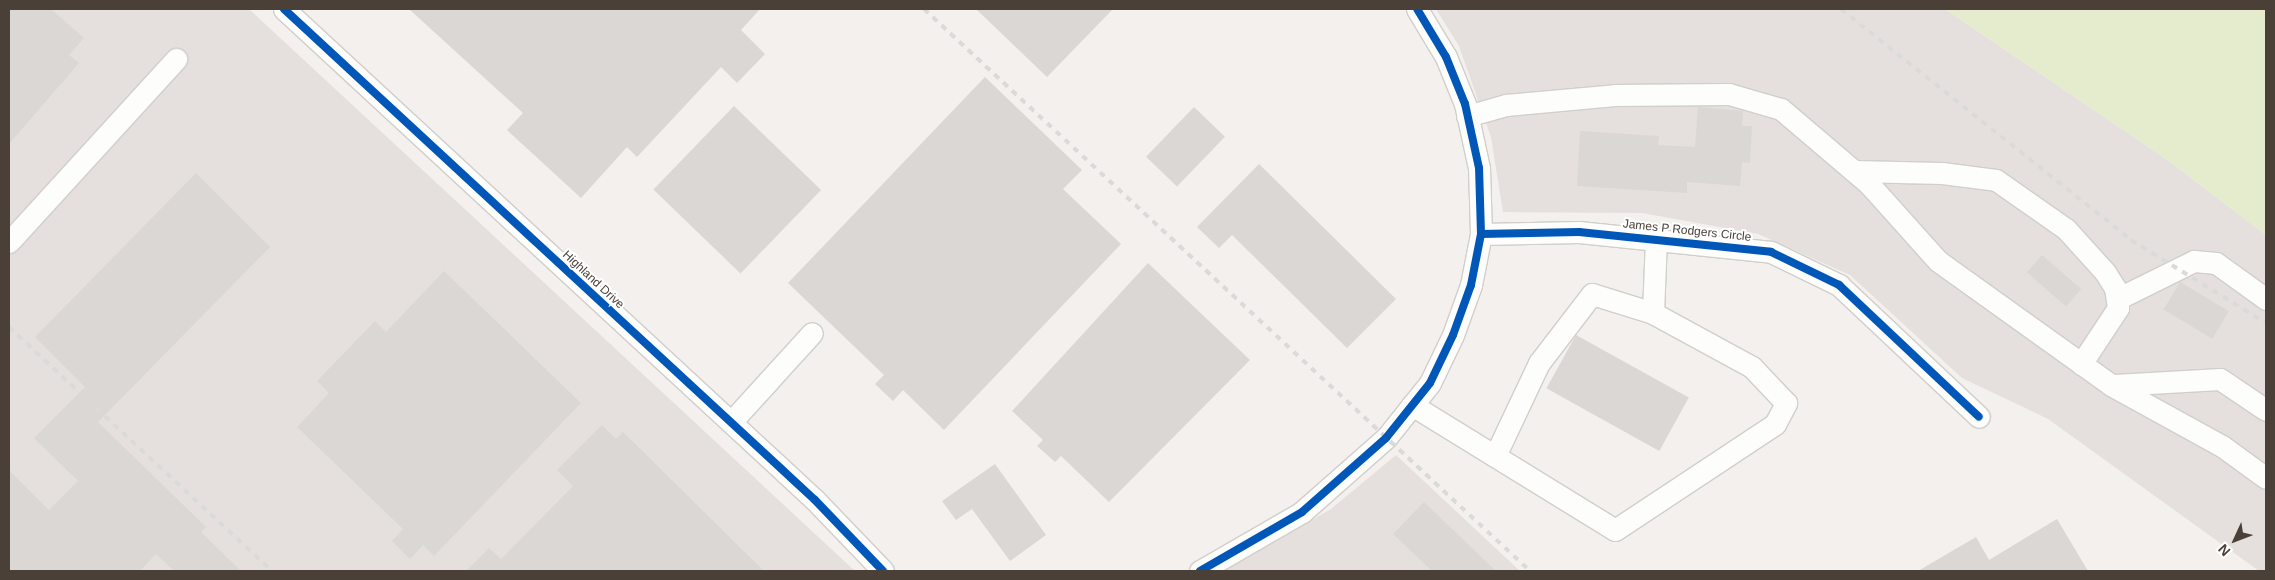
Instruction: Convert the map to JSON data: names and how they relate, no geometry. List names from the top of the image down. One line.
{"streets":{"street":["James P Rodgers Circle","Highland Drive"]},"north":"bottom left"}
